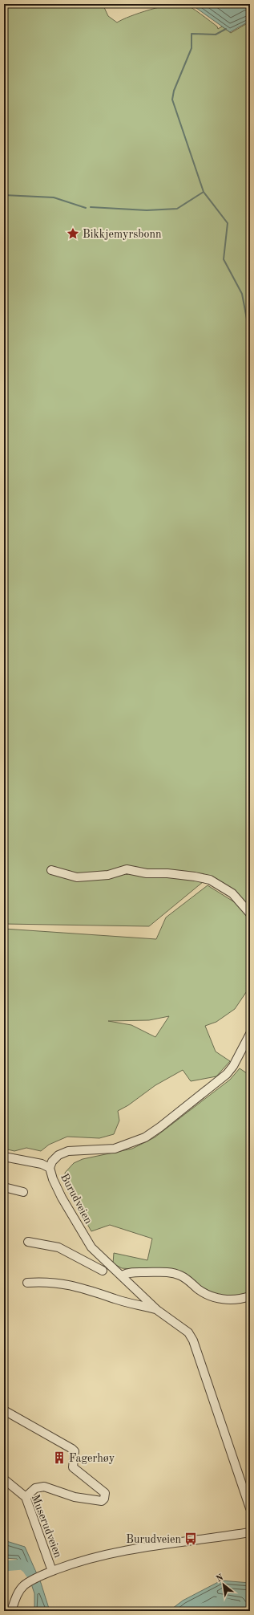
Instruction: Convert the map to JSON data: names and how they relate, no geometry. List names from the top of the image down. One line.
{"streets":{"street":["Burudveien","Muserudveien"]},"places":{"place":["Bikkjemyrsbonn"],"building":["Fagerhøy"],"bus stop":["Burudveien"]},"north":"top left"}
